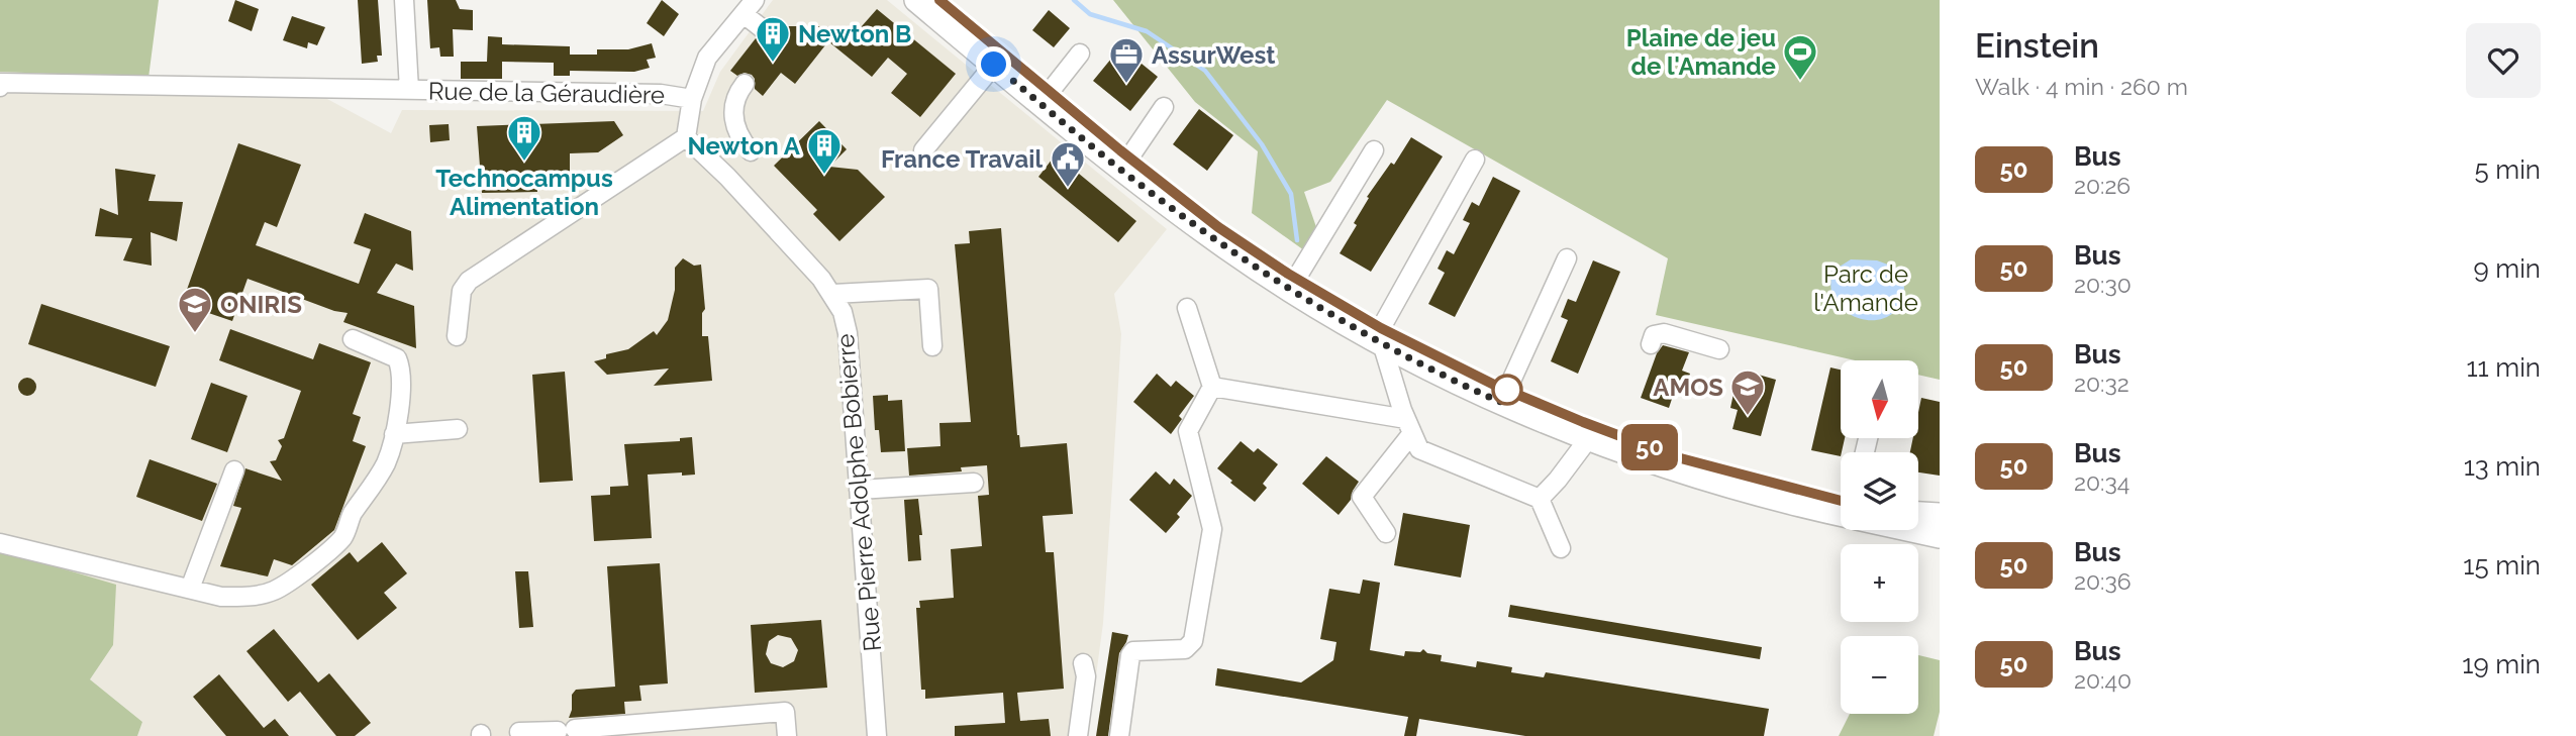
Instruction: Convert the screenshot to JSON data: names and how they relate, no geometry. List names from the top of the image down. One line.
{"streets":{"street":["Rue de la Géraudière","Rue Pierre Adolphe Bobierre"]},"parks":["Parc de l'Amande"],"places":{"building":["Newton B","Technocampus Alimentation","Newton A"],"sports":["Plaine de jeu de l'Amande"],"office":["AssurWest"],"public building":["France Travail"],"school or university":["ONIRIS","AMOS"]},"lines":["bus line 50"],"north":"bottom","page":{"on_map":"50","heading":["Einstein","Walk · 4 min · 260 m"],"list":[{"mark":"50","name":"Bus","note":"20:26","value":"5 min"},{"mark":"50","name":"Bus","note":"20:30","value":"9 min"},{"mark":"50","name":"Bus","note":"20:32","value":"11 min"},{"mark":"50","name":"Bus","note":"20:34","value":"13 min"},{"mark":"50","name":"Bus","note":"20:36","value":"15 min"},{"mark":"50","name":"Bus","note":"20:40","value":"19 min"}],"map_buttons":["+","−"]}}
